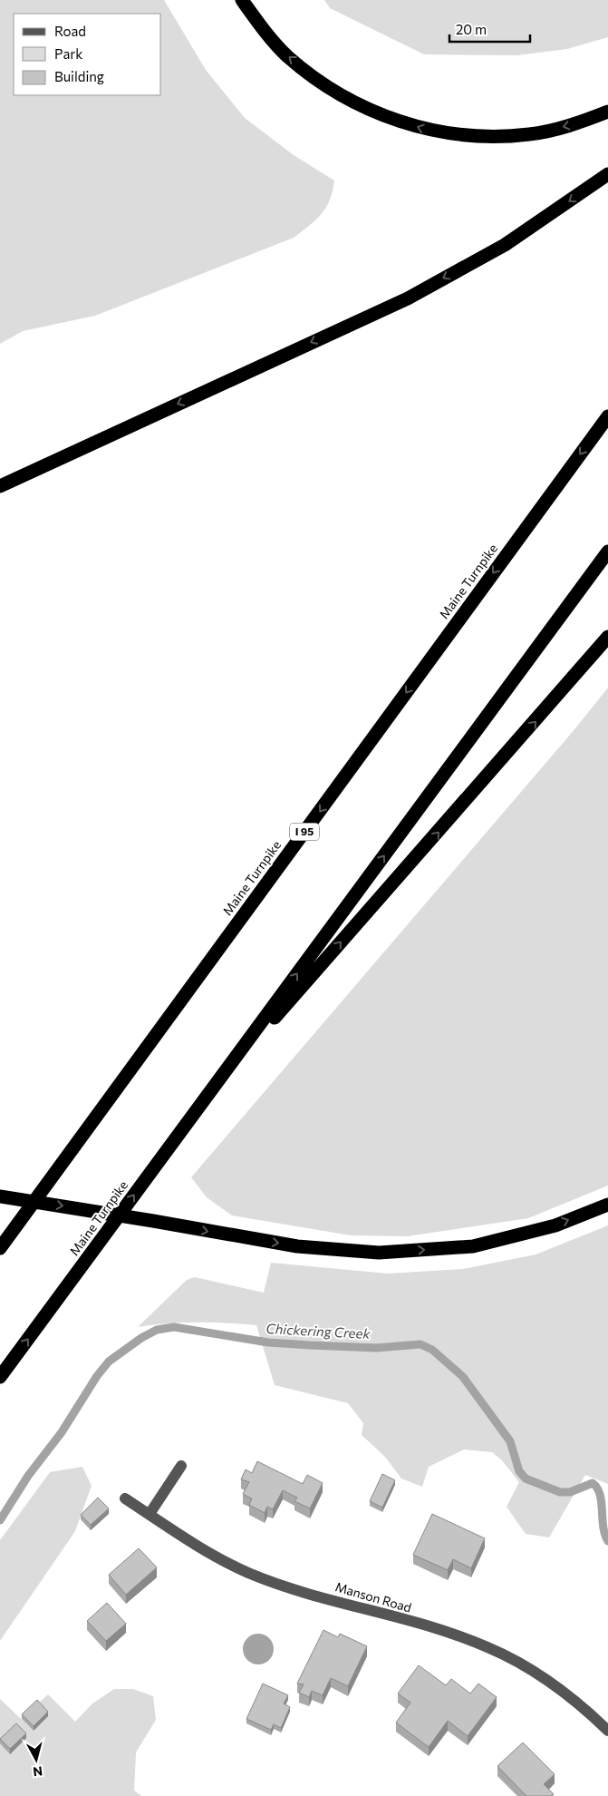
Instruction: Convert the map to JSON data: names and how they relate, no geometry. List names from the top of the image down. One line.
{"streets":{"highway":["Maine Turnpike","I 95"],"street":["Manson Road"]},"water":["Chickering Creek"],"legend":["Road","Park","Building"],"scale_bar":"20 m","north":"bottom"}
